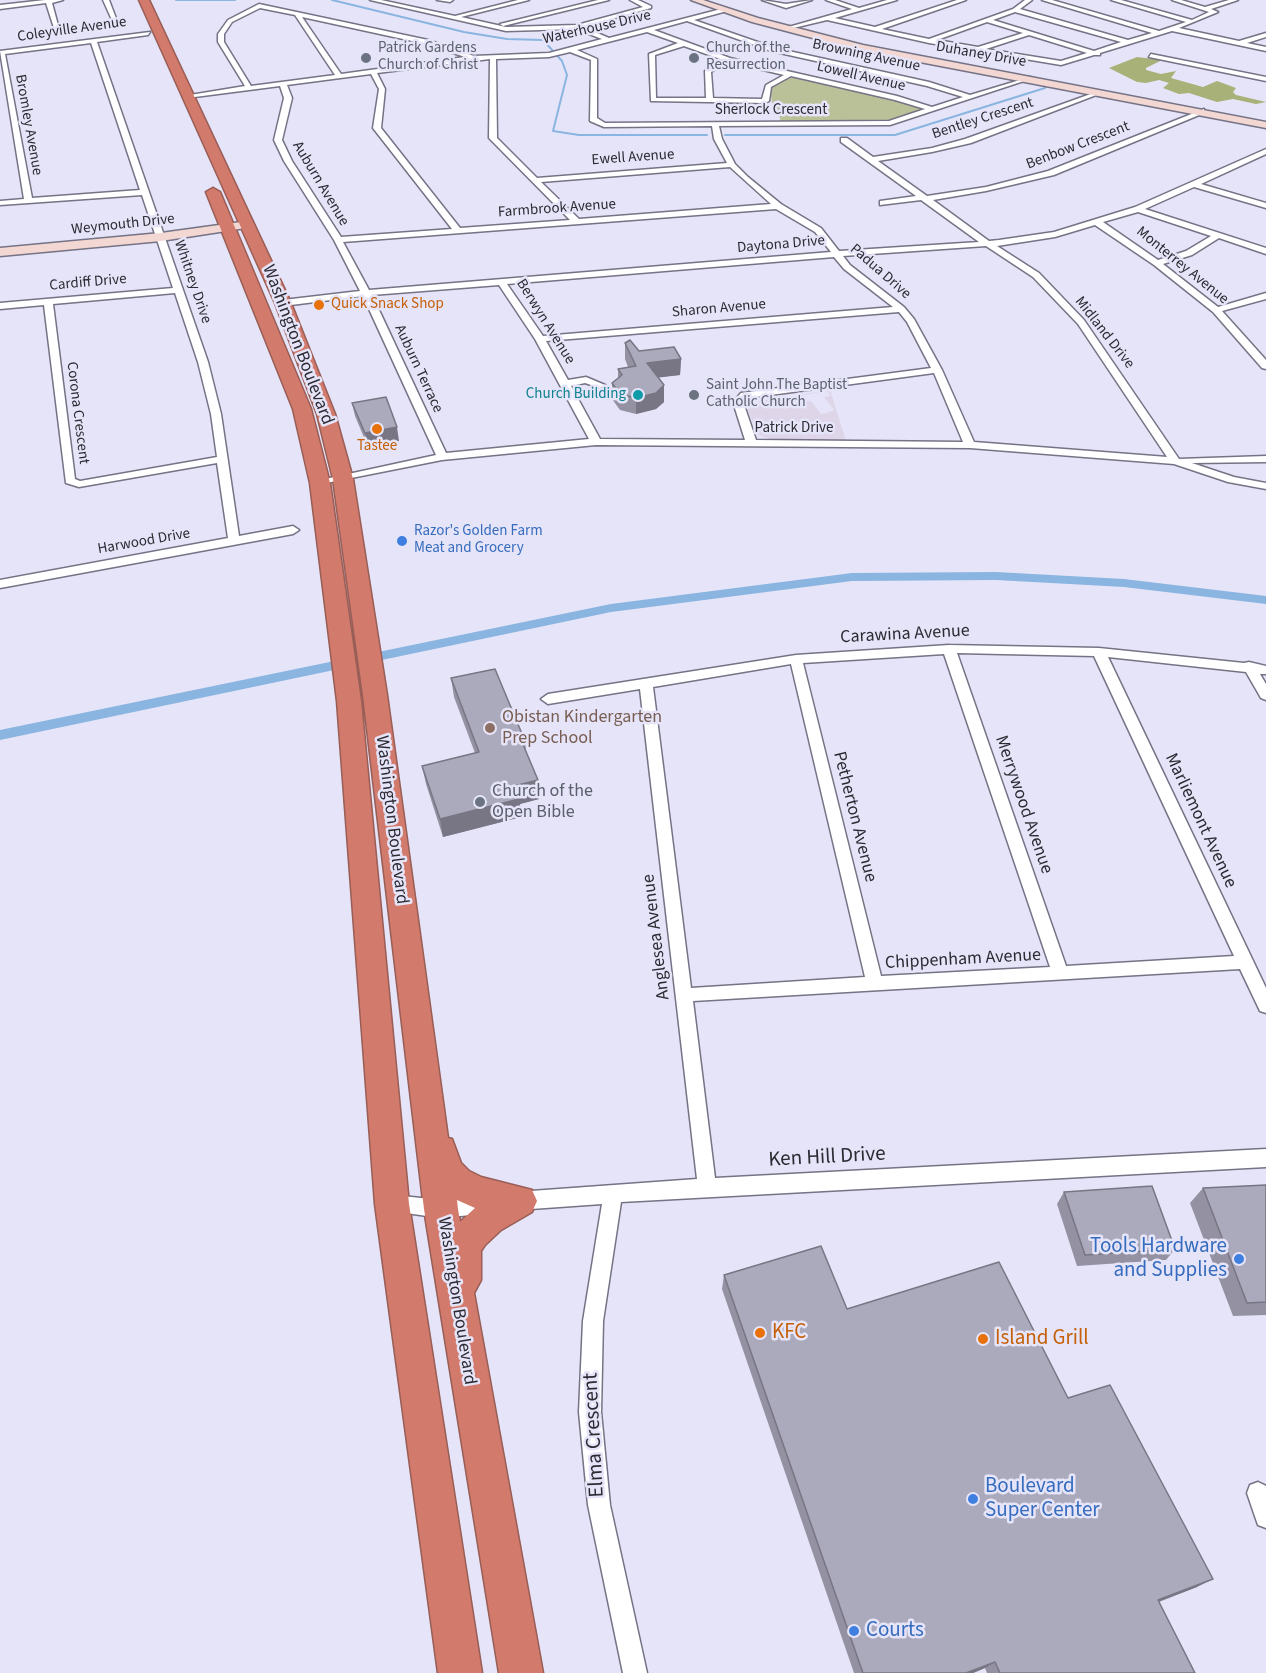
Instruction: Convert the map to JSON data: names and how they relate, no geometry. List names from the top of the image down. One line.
{"streets":{"highway":["Washington Boulevard"],"street":["Waterhouse Drive","Coleyville Avenue","Duhaney Drive","Browning Avenue","Lowell Avenue","Sherlock Crescent","Bentley Crescent","Bromley Avenue","Benbow Crescent","Ewell Avenue","Auburn Avenue","Farmbrook Avenue","Weymouth Drive","Daytona Drive","Monterrey Avenue","Padua Drive","Whitney Drive","Cardiff Drive","Sharon Avenue","Berwyn Avenue","Midland Drive","Auburn Terrace","Corona Crescent","Patrick Drive","Harwood Drive","Carawina Avenue","Merrywood Avenue","Petherton Avenue","Marliemont Avenue","Anglesea Avenue","Chippenham Avenue","Ken Hill Drive","Elma Crescent"]},"crossings":[["Waterhouse Drive","Duhaney Drive"],["Waterhouse Drive","Browning Avenue"],["Waterhouse Drive","Lowell Avenue"],["Waterhouse Drive","Sherlock Crescent"],["Waterhouse Drive","Auburn Avenue"],["Waterhouse Drive","Washington Boulevard"],["Coleyville Avenue","Bromley Avenue"],["Coleyville Avenue","Whitney Drive"],["Duhaney Drive","Sherlock Crescent"],["Duhaney Drive","Bentley Crescent"],["Duhaney Drive","Benbow Crescent"],["Browning Avenue","Sherlock Crescent"],["Lowell Avenue","Sherlock Crescent"],["Sherlock Crescent","Padua Drive"],["Bentley Crescent","Midland Drive"],["Benbow Crescent","Midland Drive"],["Ewell Avenue","Padua Drive"],["Auburn Avenue","Farmbrook Avenue"],["Auburn Avenue","Daytona Drive"],["Auburn Avenue","Auburn Terrace"],["Farmbrook Avenue","Padua Drive"],["Weymouth Drive","Whitney Drive"],["Weymouth Drive","Washington Boulevard"],["Daytona Drive","Monterrey Avenue"],["Daytona Drive","Padua Drive"],["Daytona Drive","Berwyn Avenue"],["Daytona Drive","Midland Drive"],["Daytona Drive","Washington Boulevard"],["Daytona Drive","Auburn Terrace"],["Padua Drive","Sharon Avenue"],["Padua Drive","Patrick Drive"],["Whitney Drive","Cardiff Drive"],["Whitney Drive","Corona Crescent"],["Whitney Drive","Harwood Drive"],["Cardiff Drive","Corona Crescent"],["Sharon Avenue","Berwyn Avenue"],["Berwyn Avenue","Patrick Drive"],["Midland Drive","Patrick Drive"],["Washington Boulevard","Patrick Drive"],["Washington Boulevard","Ken Hill Drive"],["Auburn Terrace","Patrick Drive"],["Carawina Avenue","Merrywood Avenue"],["Carawina Avenue","Petherton Avenue"],["Carawina Avenue","Marliemont Avenue"],["Carawina Avenue","Anglesea Avenue"],["Merrywood Avenue","Chippenham Avenue"],["Petherton Avenue","Chippenham Avenue"],["Marliemont Avenue","Chippenham Avenue"],["Anglesea Avenue","Chippenham Avenue"],["Anglesea Avenue","Ken Hill Drive"],["Ken Hill Drive","Elma Crescent"]],"places":["Patrick Gardens Church of Christ","Church of the Resurrection","Quick Snack Shop","Church Building","Saint John The Baptist Catholic Church","Tastee","Razor's Golden Farm Meat and Grocery","Obistan Kindergarten Prep School","Church of the Open Bible","Tools Hardware and Supplies","KFC","Island Grill","Boulevard Super Center","Courts"]}
